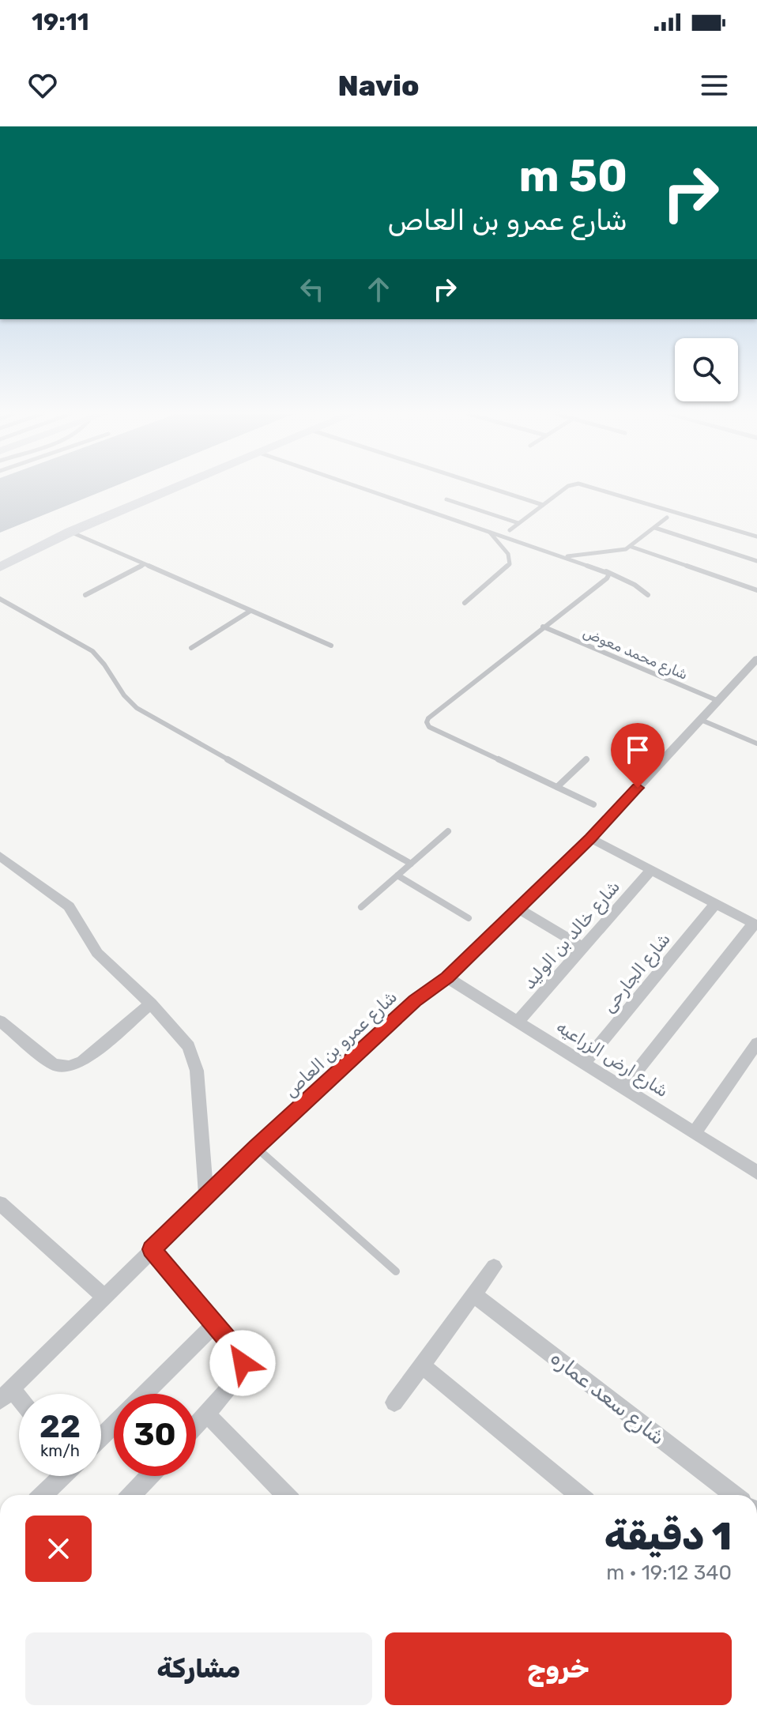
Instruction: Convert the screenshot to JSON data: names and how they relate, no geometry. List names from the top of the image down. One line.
{"streets":{"street":["شارع خالد بن الوليد","شارع الجارحى","شارع عمرو بن العاص","شارع ارض الزراعيه","شارع سعد عماره"],"lane":["شارع محمد معوض"]},"crossings":[["شارع محمد معوض","شارع عمرو بن العاص"],["شارع خالد بن الوليد","شارع ارض الزراعيه"],["شارع الجارحى","شارع ارض الزراعيه"],["شارع عمرو بن العاص","شارع ارض الزراعيه"]],"page":{"status":"19:11","header":"Navio","turn":["50 m","شارع عمرو بن العاص"],"speed":"22 km/h","limit":"30","heading":["1 دقيقة","340 m · 19:12"],"buttons":["خروج","مشاركة"]}}
